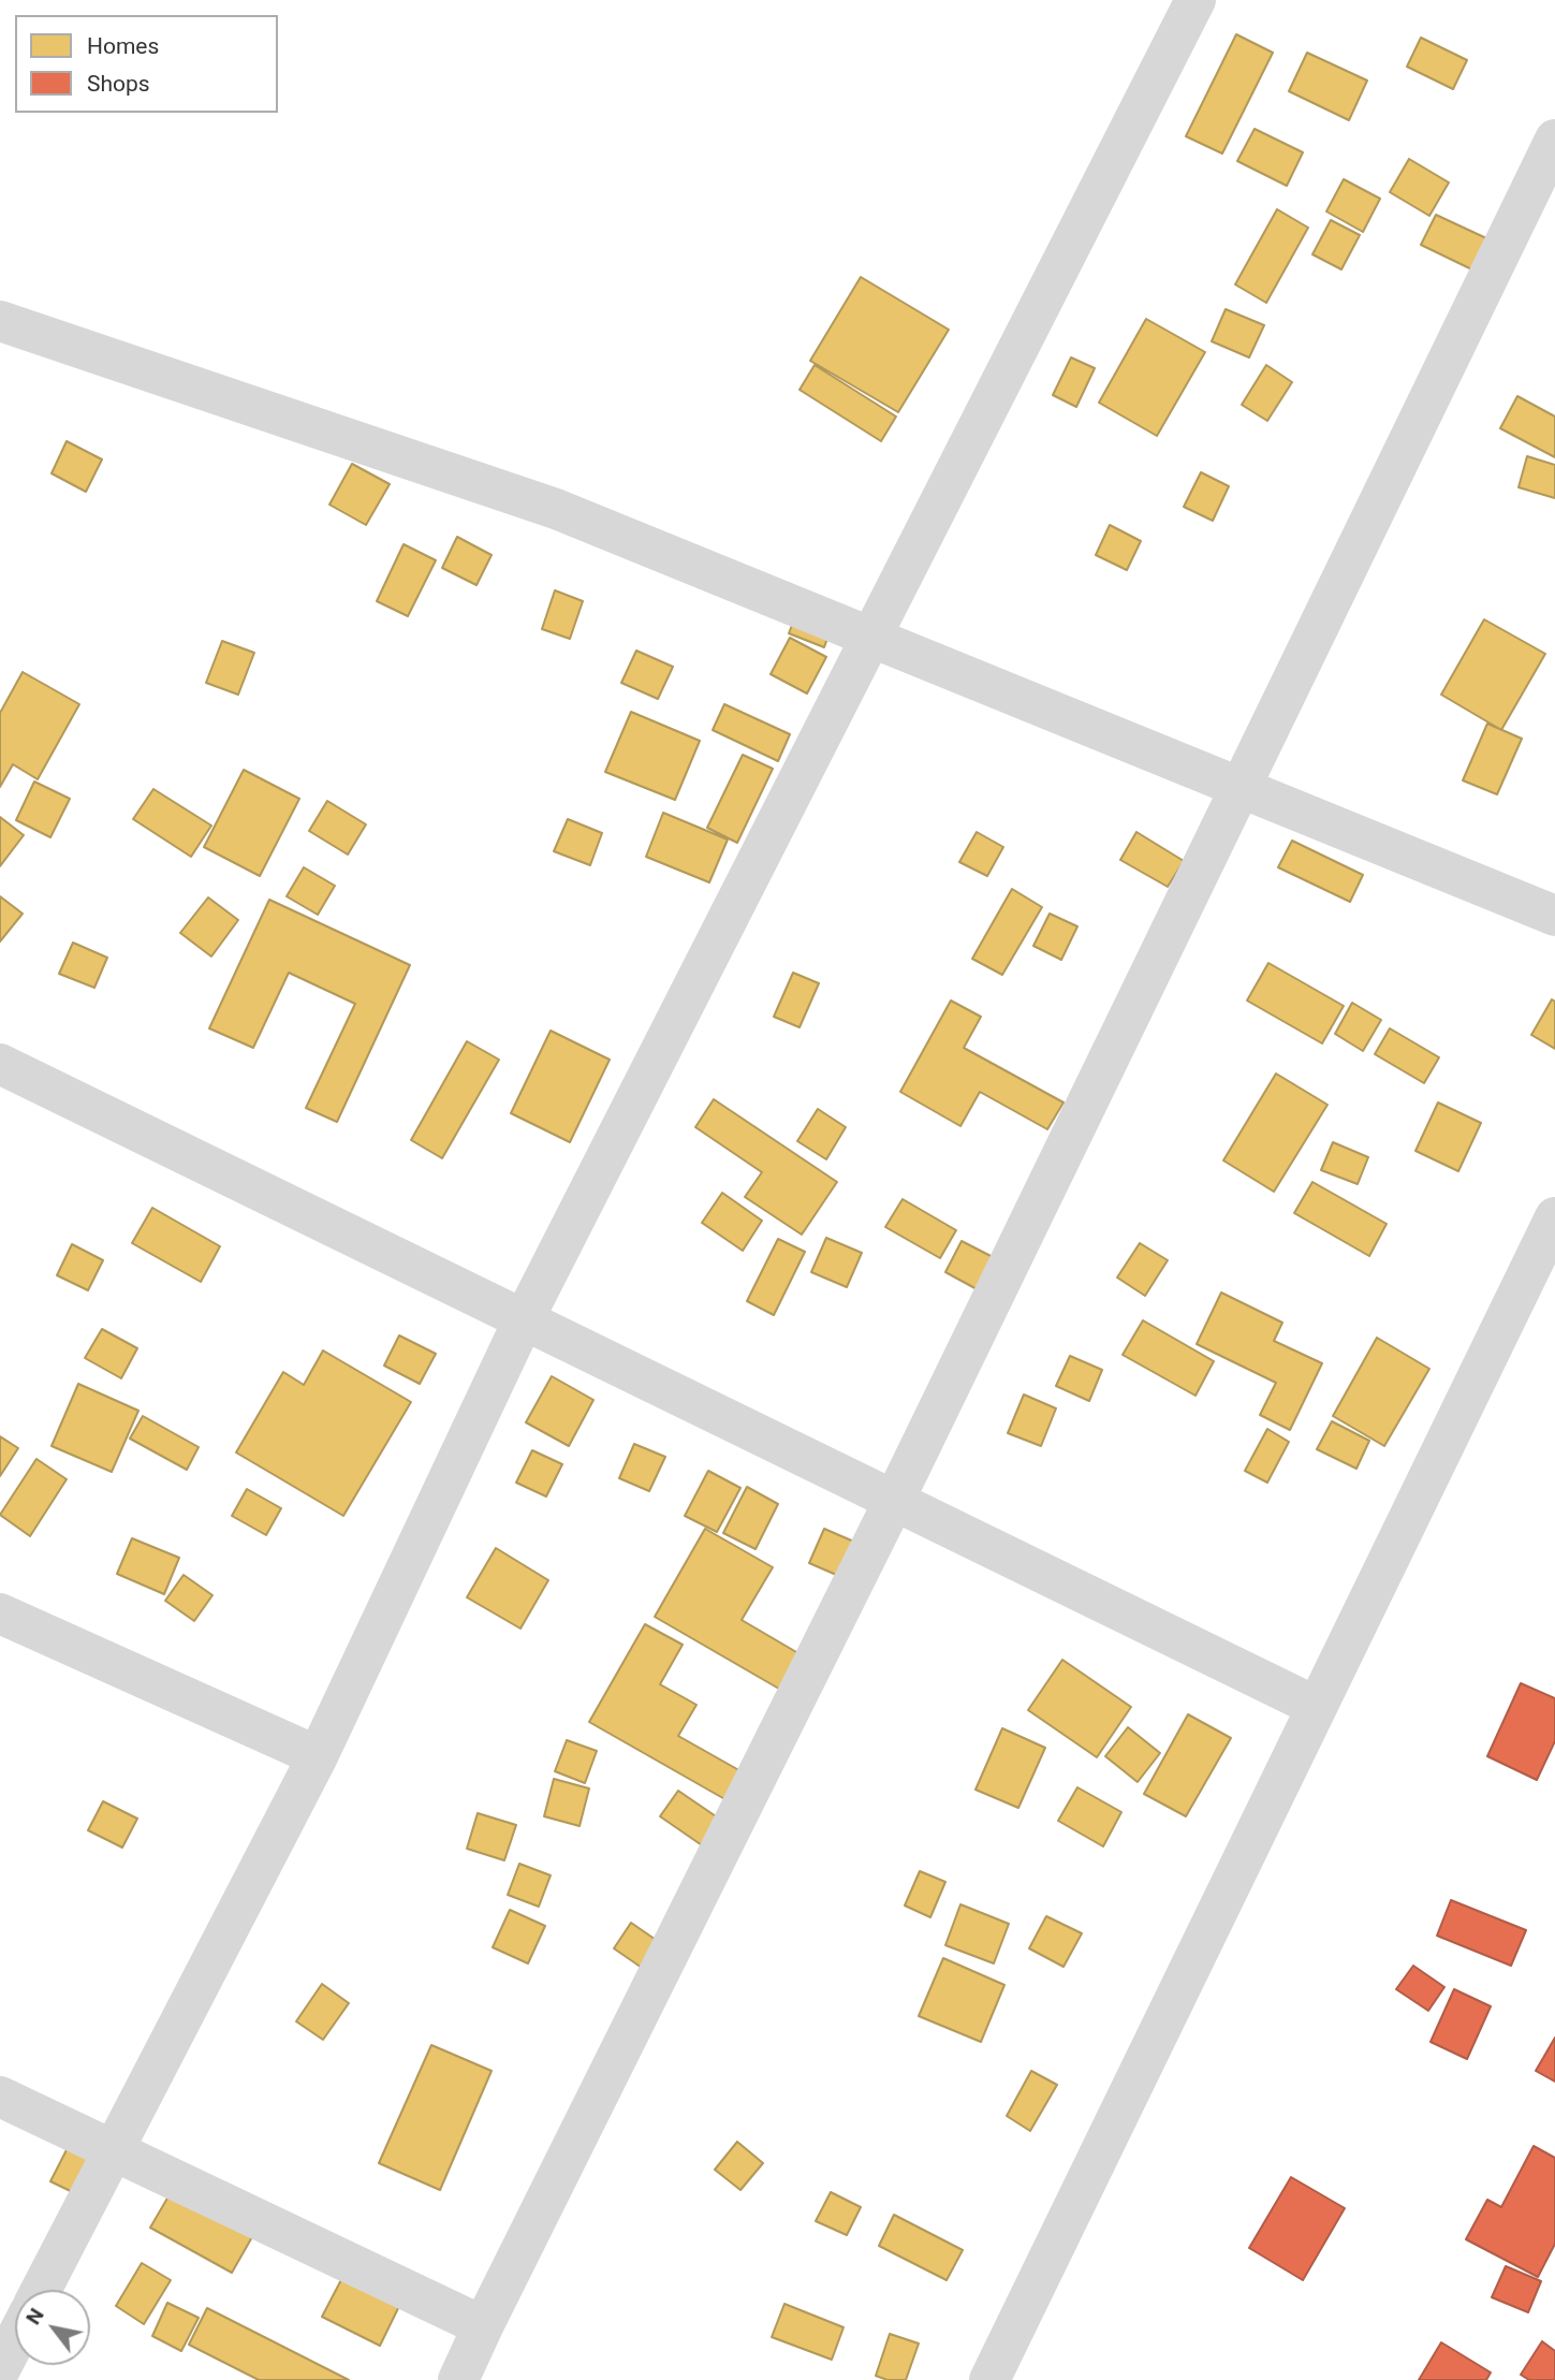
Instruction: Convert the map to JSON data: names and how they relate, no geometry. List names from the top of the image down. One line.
{"legend":["Homes","Shops"],"north":"top left"}
